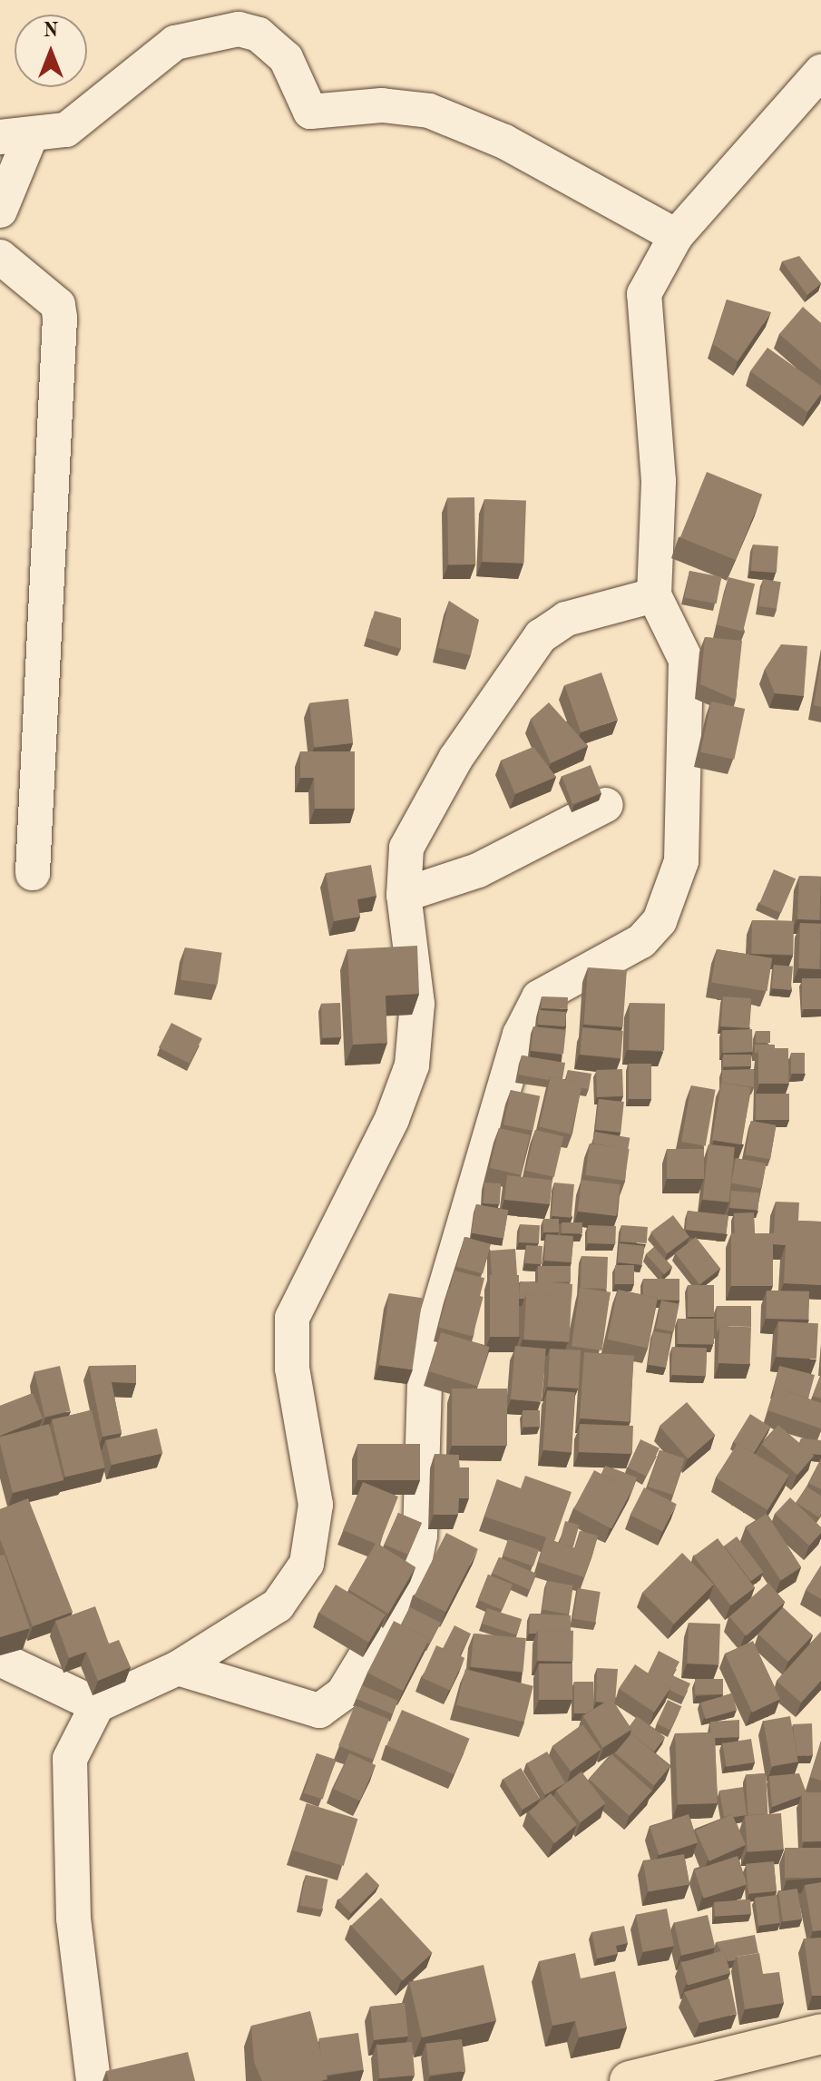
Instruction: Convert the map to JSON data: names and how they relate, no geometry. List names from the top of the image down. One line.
{"north":"top"}
